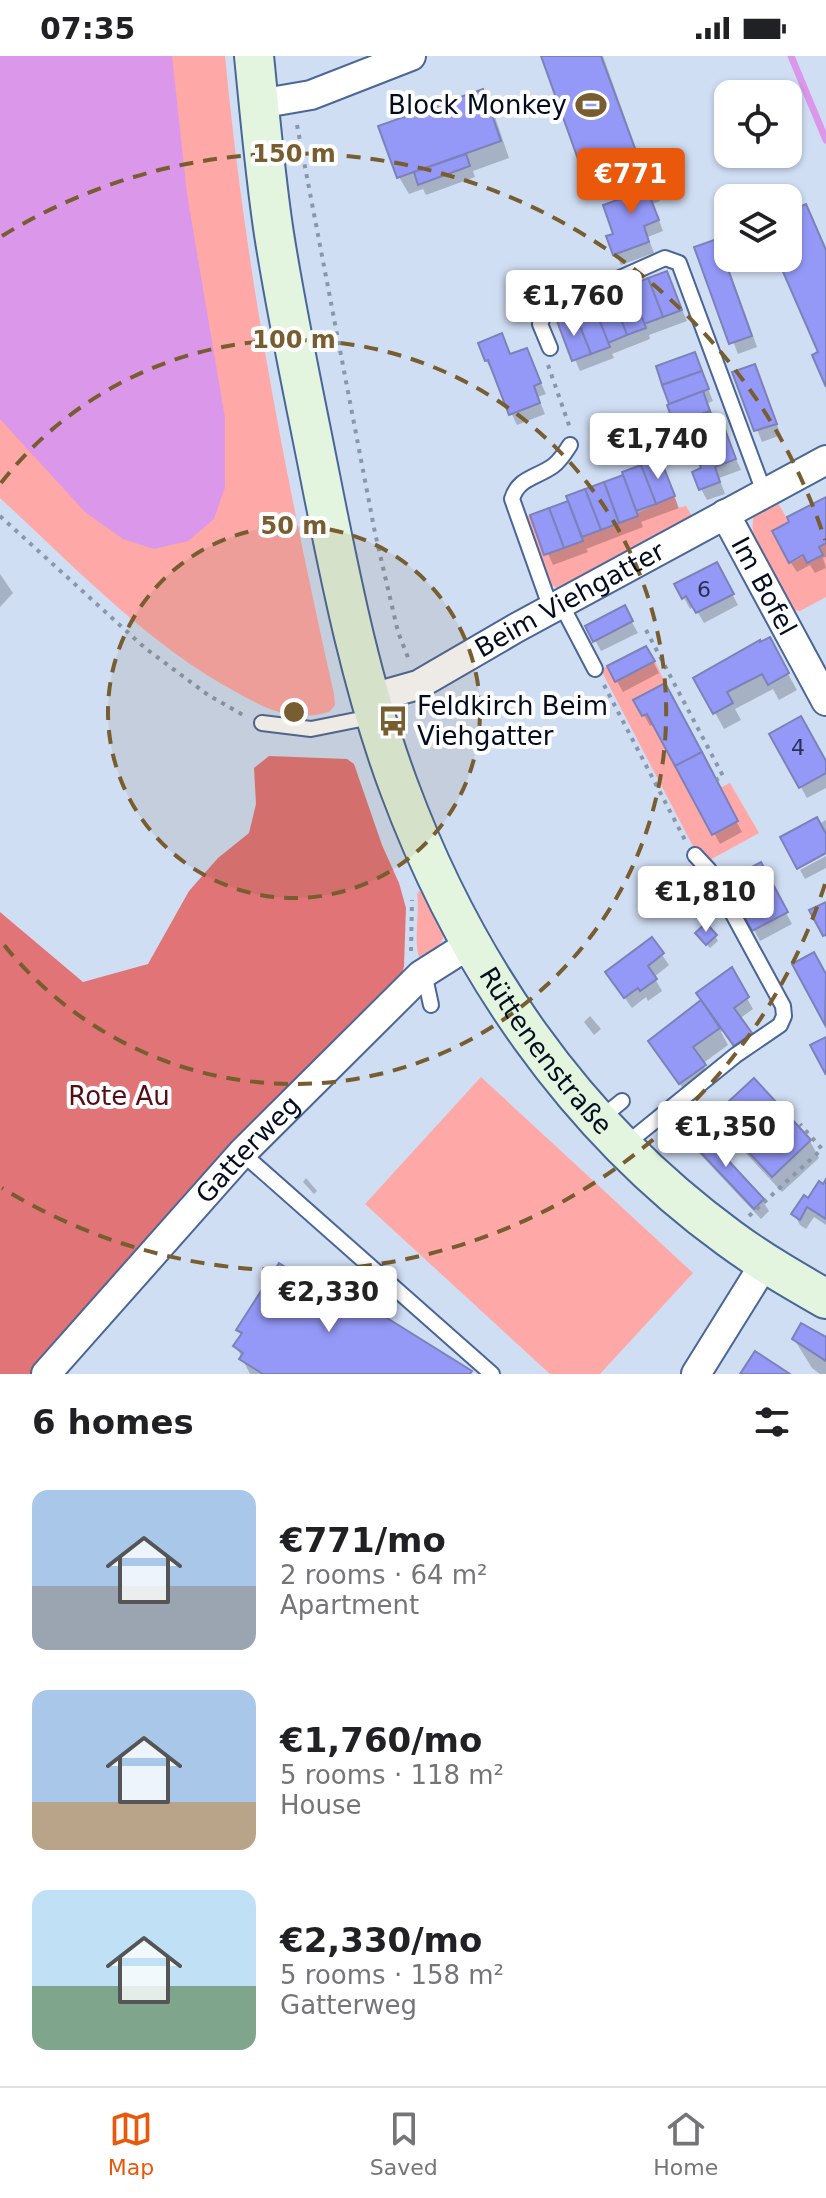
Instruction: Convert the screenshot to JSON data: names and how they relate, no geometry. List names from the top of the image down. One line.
{"streets":{"main road":["Rüttenenstraße"],"street":["Im Bofel","Beim Viehgatter","Gatterweg"]},"crossings":[["Im Bofel","Beim Viehgatter"],["Beim Viehgatter","Rüttenenstraße"],["Rüttenenstraße","Gatterweg"]],"parks":["Rote Au"],"places":{"sports":["Block Monkey"],"bus stop":["Feldkirch Beim Viehgatter"]},"house_numbers":["6","4"],"page":{"status":"07:35","price":["€771","€1,760","€1,740","€1,810","€1,350","€2,330"],"heading":"6 homes","list":[{"name":"€771/mo","note":"2 rooms · 64 m² · Apartment"},{"name":"€1,760/mo","note":"5 rooms · 118 m² · House"},{"name":"€2,330/mo","note":"5 rooms · 158 m² · Gatterweg"}],"tabs":["Map","Saved","Home"]},"rings":["150 m","100 m","50 m"]}
